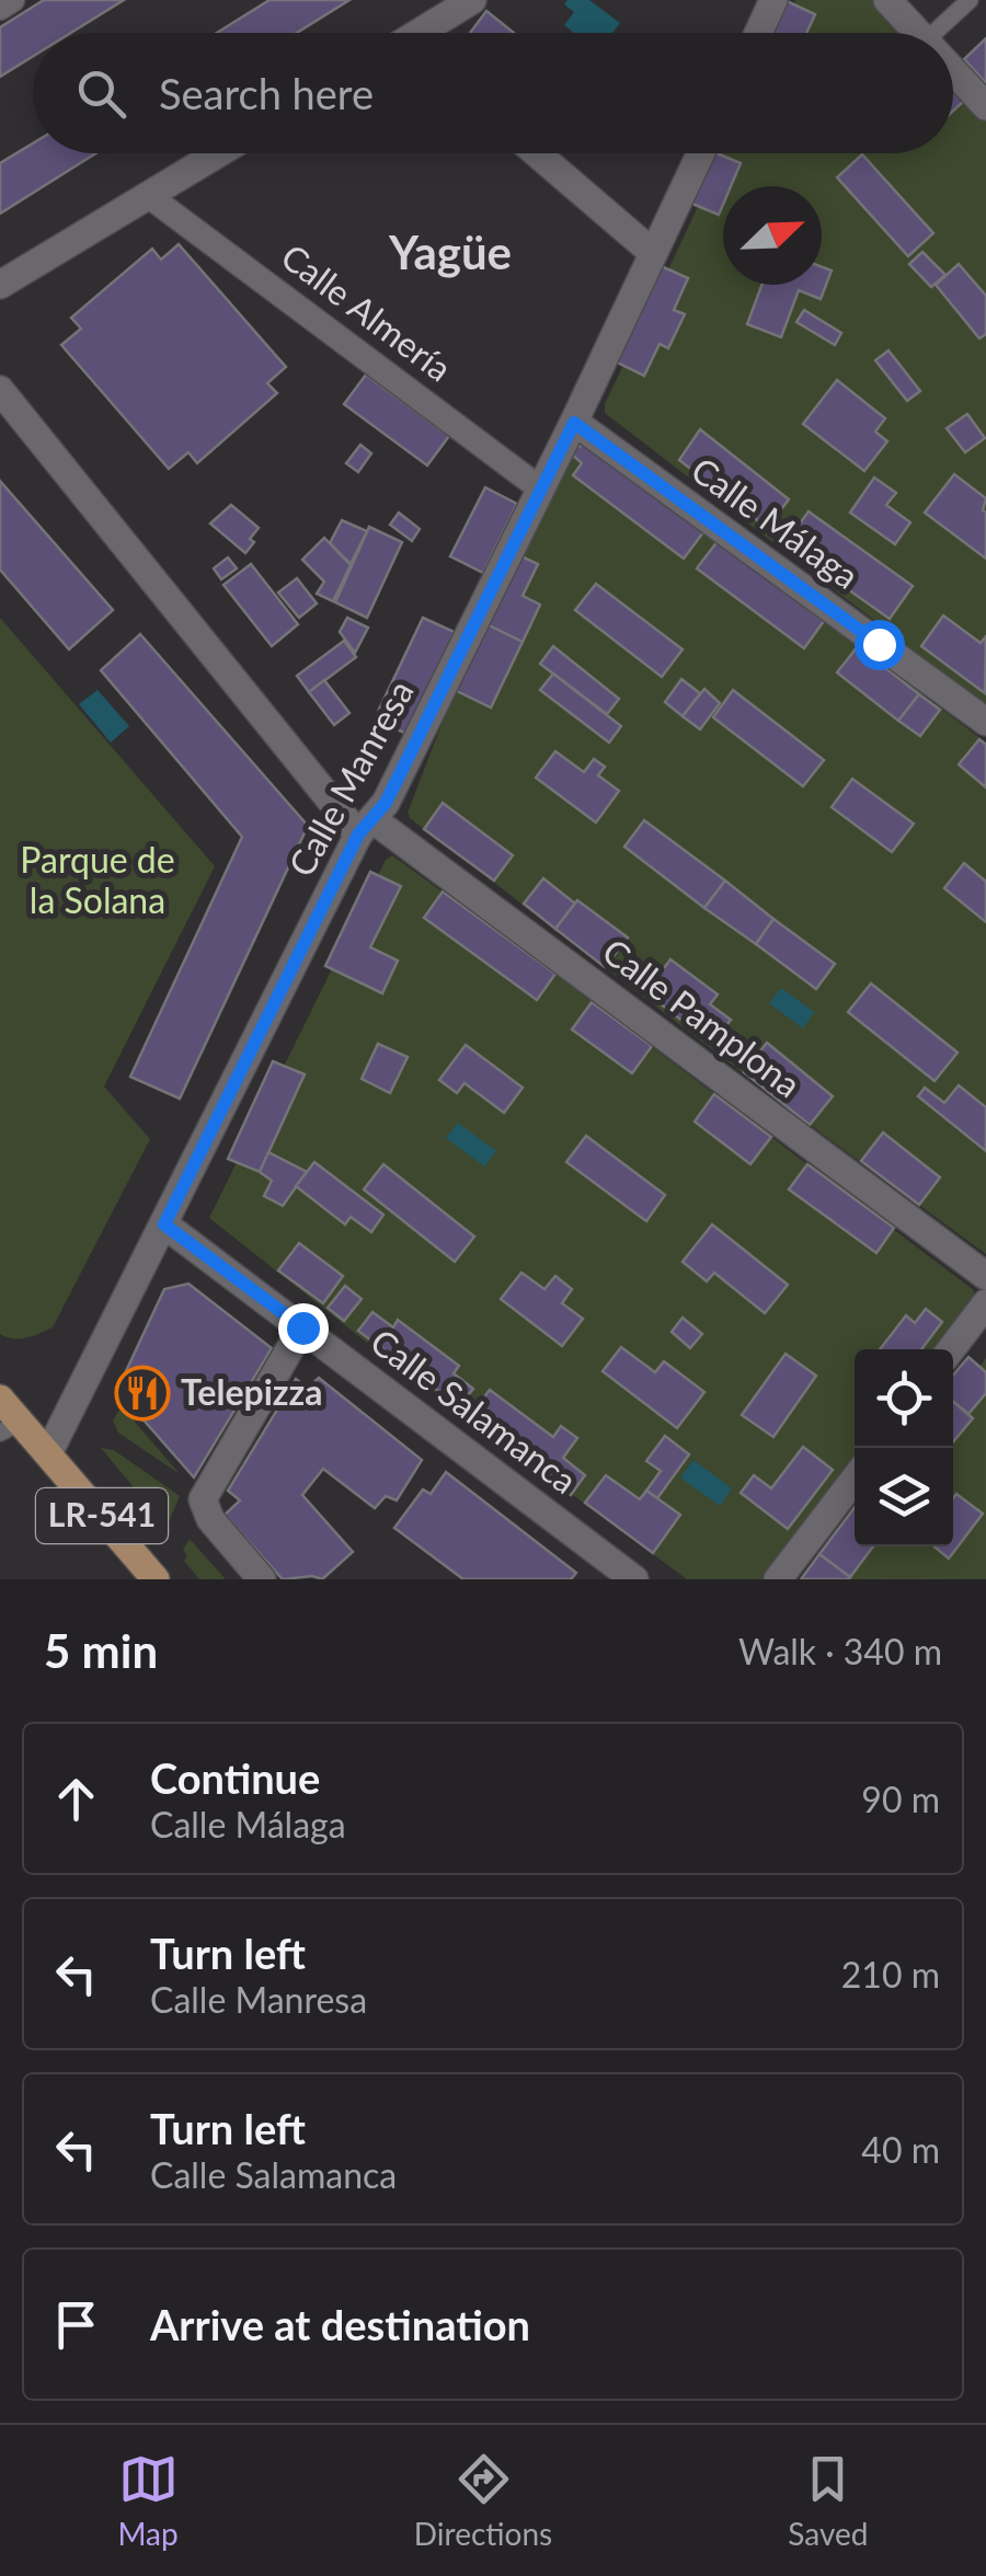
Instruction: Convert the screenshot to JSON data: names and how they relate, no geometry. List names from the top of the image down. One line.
{"streets":{"main road":["LR-541"],"street":["Calle Almería","Calle Málaga","Calle Manresa","Calle Pamplona","Calle Salamanca"]},"crossings":[["Calle Almería","Calle Manresa"],["Calle Málaga","Calle Manresa"],["Calle Manresa","Calle Pamplona"],["Calle Manresa","Calle Salamanca"],["Calle Manresa","LR-541"]],"districts":["Yagüe"],"parks":["Parque de la Solana"],"places":{"restaurant":["Telepizza"]},"north":"top right","page":{"search":"Search here","heading":["5 min","Walk · 340 m"],"list":[["Continue","Calle Málaga","90 m"],["Turn left","Calle Manresa","210 m"],["Turn left","Calle Salamanca","40 m"],"Arrive at destination"],"nav":["Map","Directions","Saved"]}}
